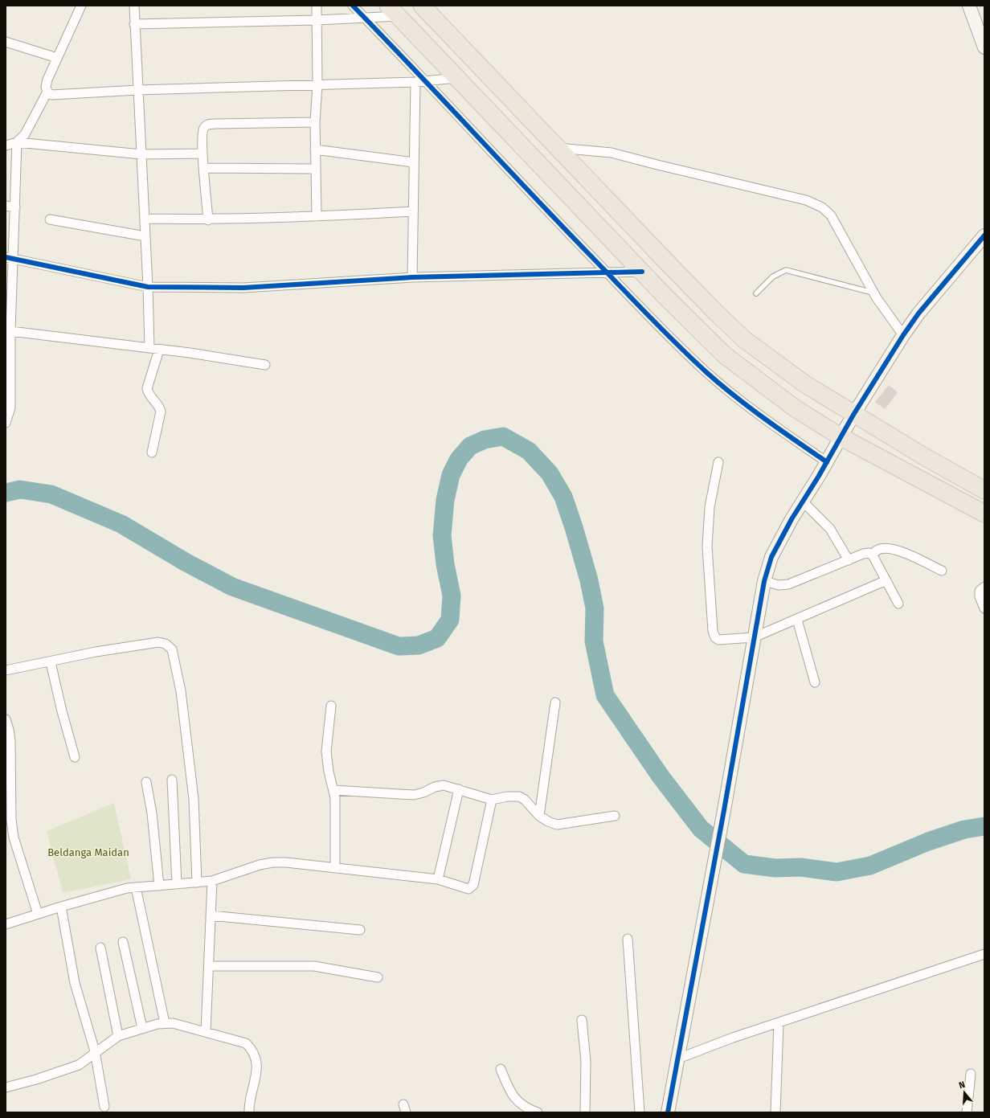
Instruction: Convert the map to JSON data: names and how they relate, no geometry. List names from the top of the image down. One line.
{"parks":["Beldanga Maidan"],"north":"top"}
